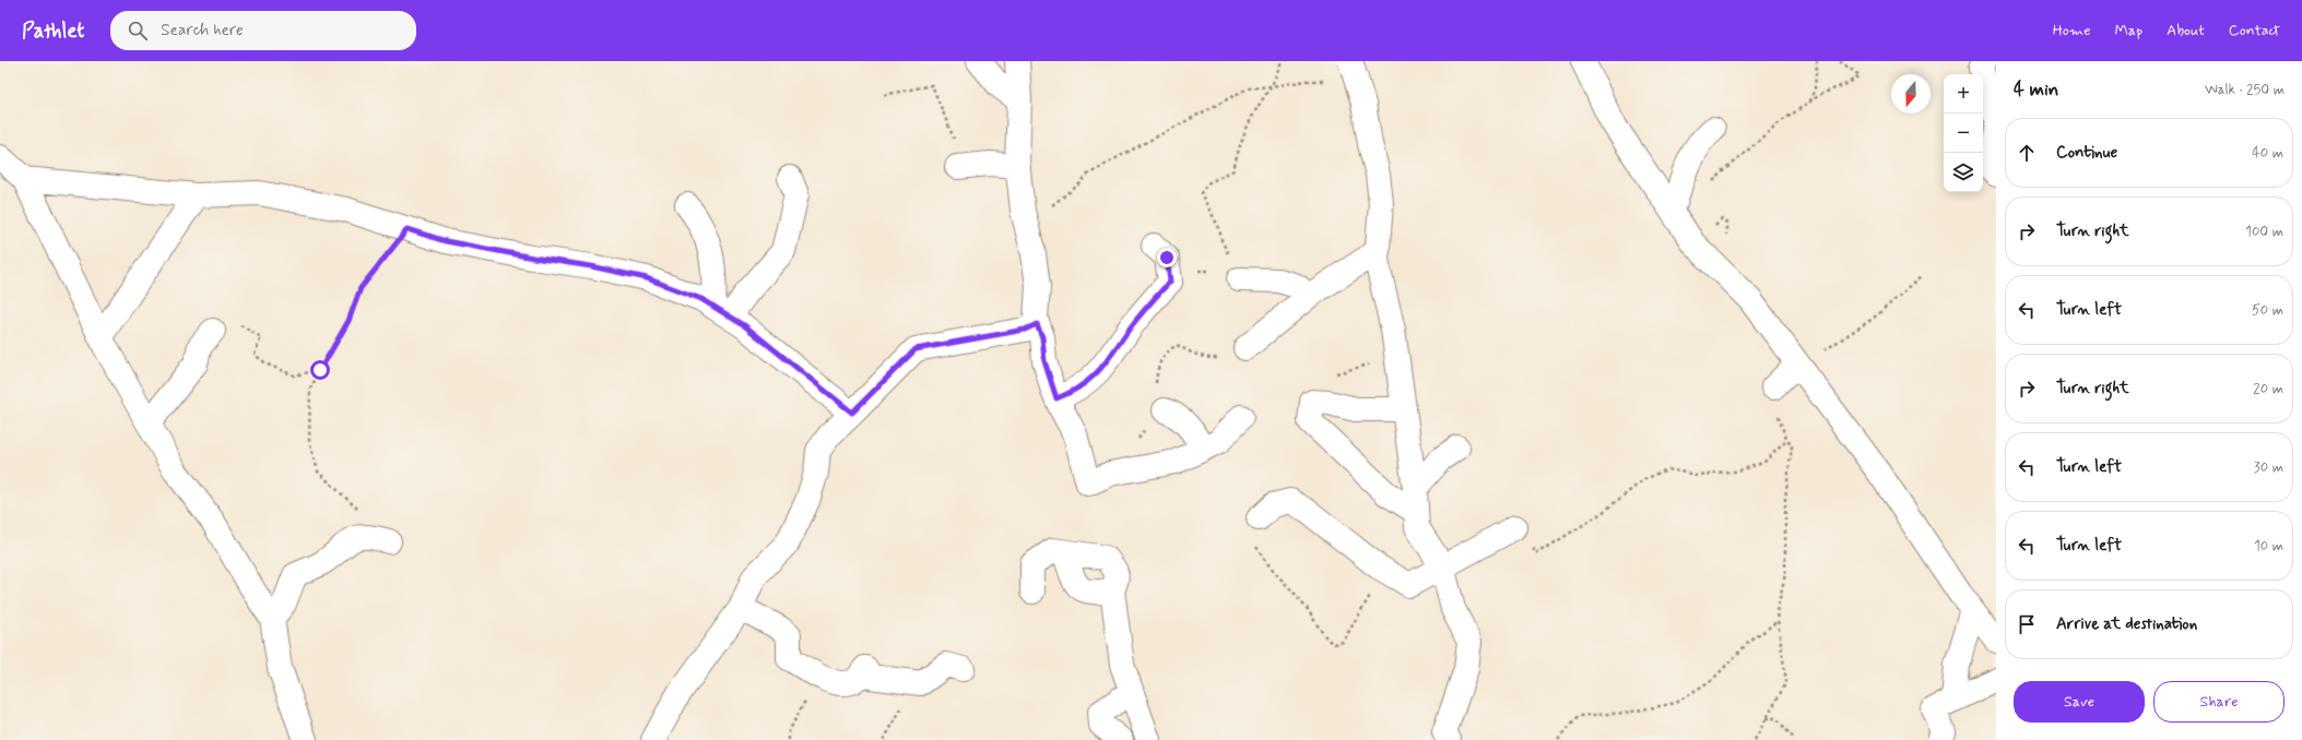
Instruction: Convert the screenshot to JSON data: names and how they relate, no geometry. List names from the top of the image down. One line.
{"north":"bottom","page":{"header":"Pathlet","search":"Search here","nav":["Home","Map","About","Contact"],"heading":["4 min","Walk · 250 m"],"map_buttons":["+","−"],"list":[["Continue","40 m"],["Turn right","100 m"],["Turn left","50 m"],["Turn right","20 m"],["Turn left","30 m"],["Turn left","10 m"],"Arrive at destination"],"buttons":["Save","Share"]}}
